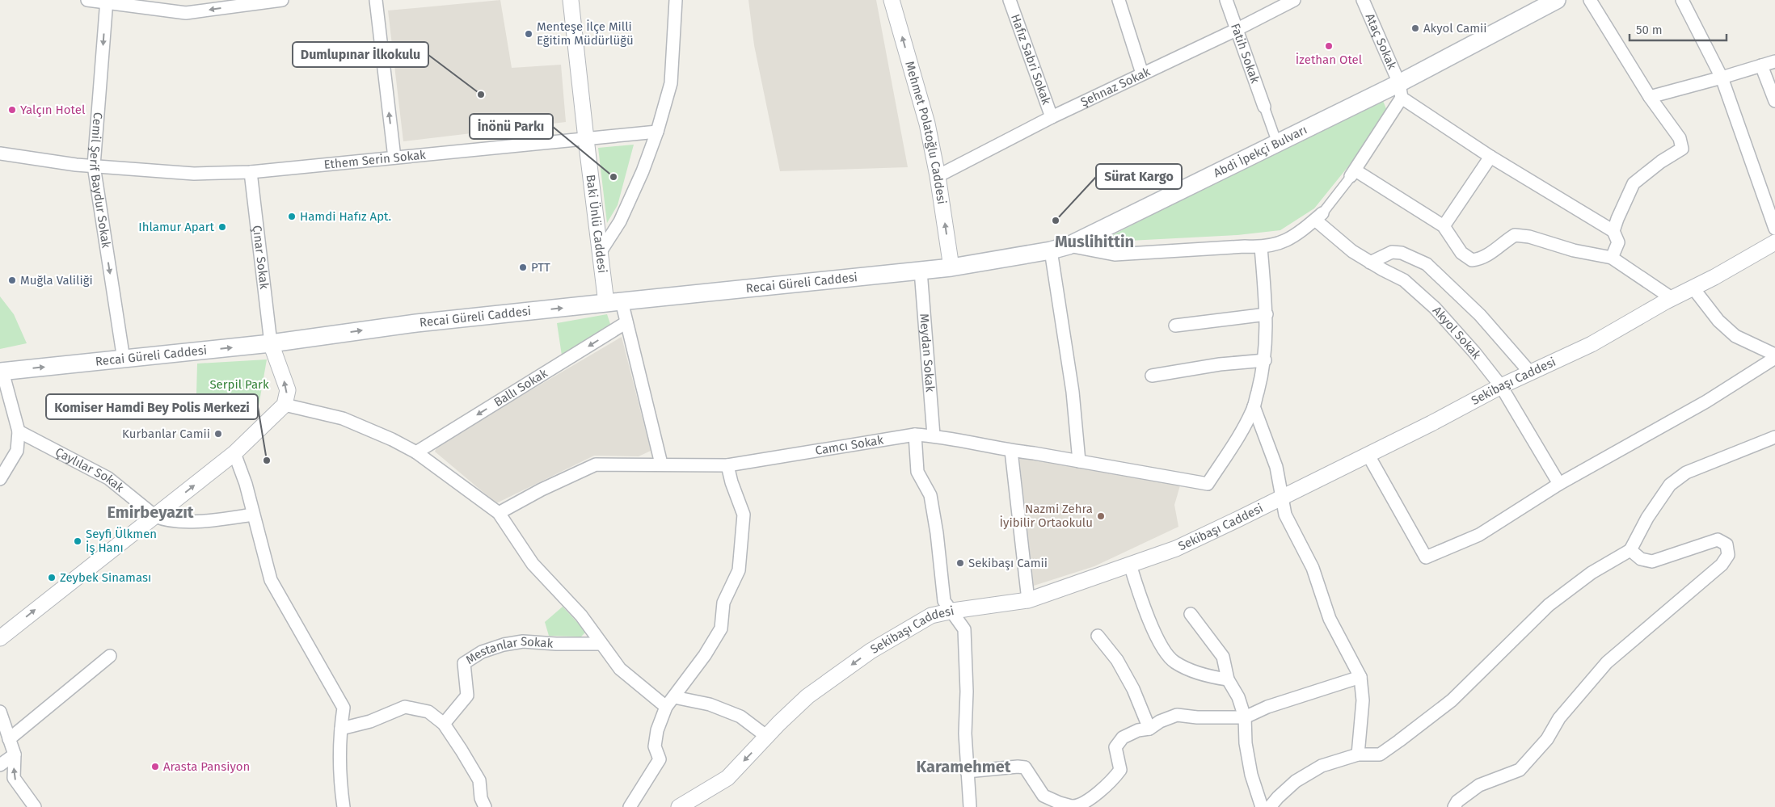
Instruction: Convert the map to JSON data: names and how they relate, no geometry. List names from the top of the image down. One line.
{"streets":{"main road":["Abdi İpekçi Bulvarı","Recai Güreli Caddesi"],"street":["Ataç Sokak","Fatih Sokak","Hafız Sabri Sokak","Şehnaz Sokak","Mehmet Polatoğlu Caddesi","Ethem Serin Sokak","Cemil Şerif Baydur Sokak","Baki Ünlü Caddesi","Çınar Sokak","Akyol Sokak","Meydan Sokak","Sekibaşı Caddesi","Ballı Sokak","Camcı Sokak","Çaylılar Sokak","Mestanlar Sokak"]},"crossings":[["Ataç Sokak","Abdi İpekçi Bulvarı"],["Fatih Sokak","Şehnaz Sokak"],["Hafız Sabri Sokak","Şehnaz Sokak"],["Şehnaz Sokak","Mehmet Polatoğlu Caddesi"],["Mehmet Polatoğlu Caddesi","Abdi İpekçi Bulvarı"],["Mehmet Polatoğlu Caddesi","Recai Güreli Caddesi"],["Abdi İpekçi Bulvarı","Recai Güreli Caddesi"],["Ethem Serin Sokak","Cemil Şerif Baydur Sokak"],["Ethem Serin Sokak","Baki Ünlü Caddesi"],["Ethem Serin Sokak","Çınar Sokak"],["Cemil Şerif Baydur Sokak","Recai Güreli Caddesi"],["Baki Ünlü Caddesi","Recai Güreli Caddesi"],["Çınar Sokak","Recai Güreli Caddesi"],["Recai Güreli Caddesi","Meydan Sokak"],["Akyol Sokak","Sekibaşı Caddesi"],["Meydan Sokak","Camcı Sokak"]],"one_way":["Mehmet Polatoğlu Caddesi","Cemil Şerif Baydur Sokak","Recai Güreli Caddesi","Ballı Sokak"],"districts":["Muslihittin","Emirbeyazıt","Karamehmet"],"parks":["Serpil Park"],"places":["Akyol Camii","Menteşe İlçe Milli Eğitim Müdürlüğü","İzethan Otel","Dumlupınar İlkokulu","Yalçın Hotel","İnönü Parkı","Hamdi Hafız Apt.","Sürat Kargo","Ihlamur Apart","PTT","Muğla Valiliği","Kurbanlar Camii","Komiser Hamdi Bey Polis Merkezi","Nazmi Zehra İyibilir Ortaokulu","Seyfi Ülkmen İş Hanı","Sekibaşı Camii","Zeybek Sinaması","Arasta Pansiyon"],"scale_bar":"50 m"}
